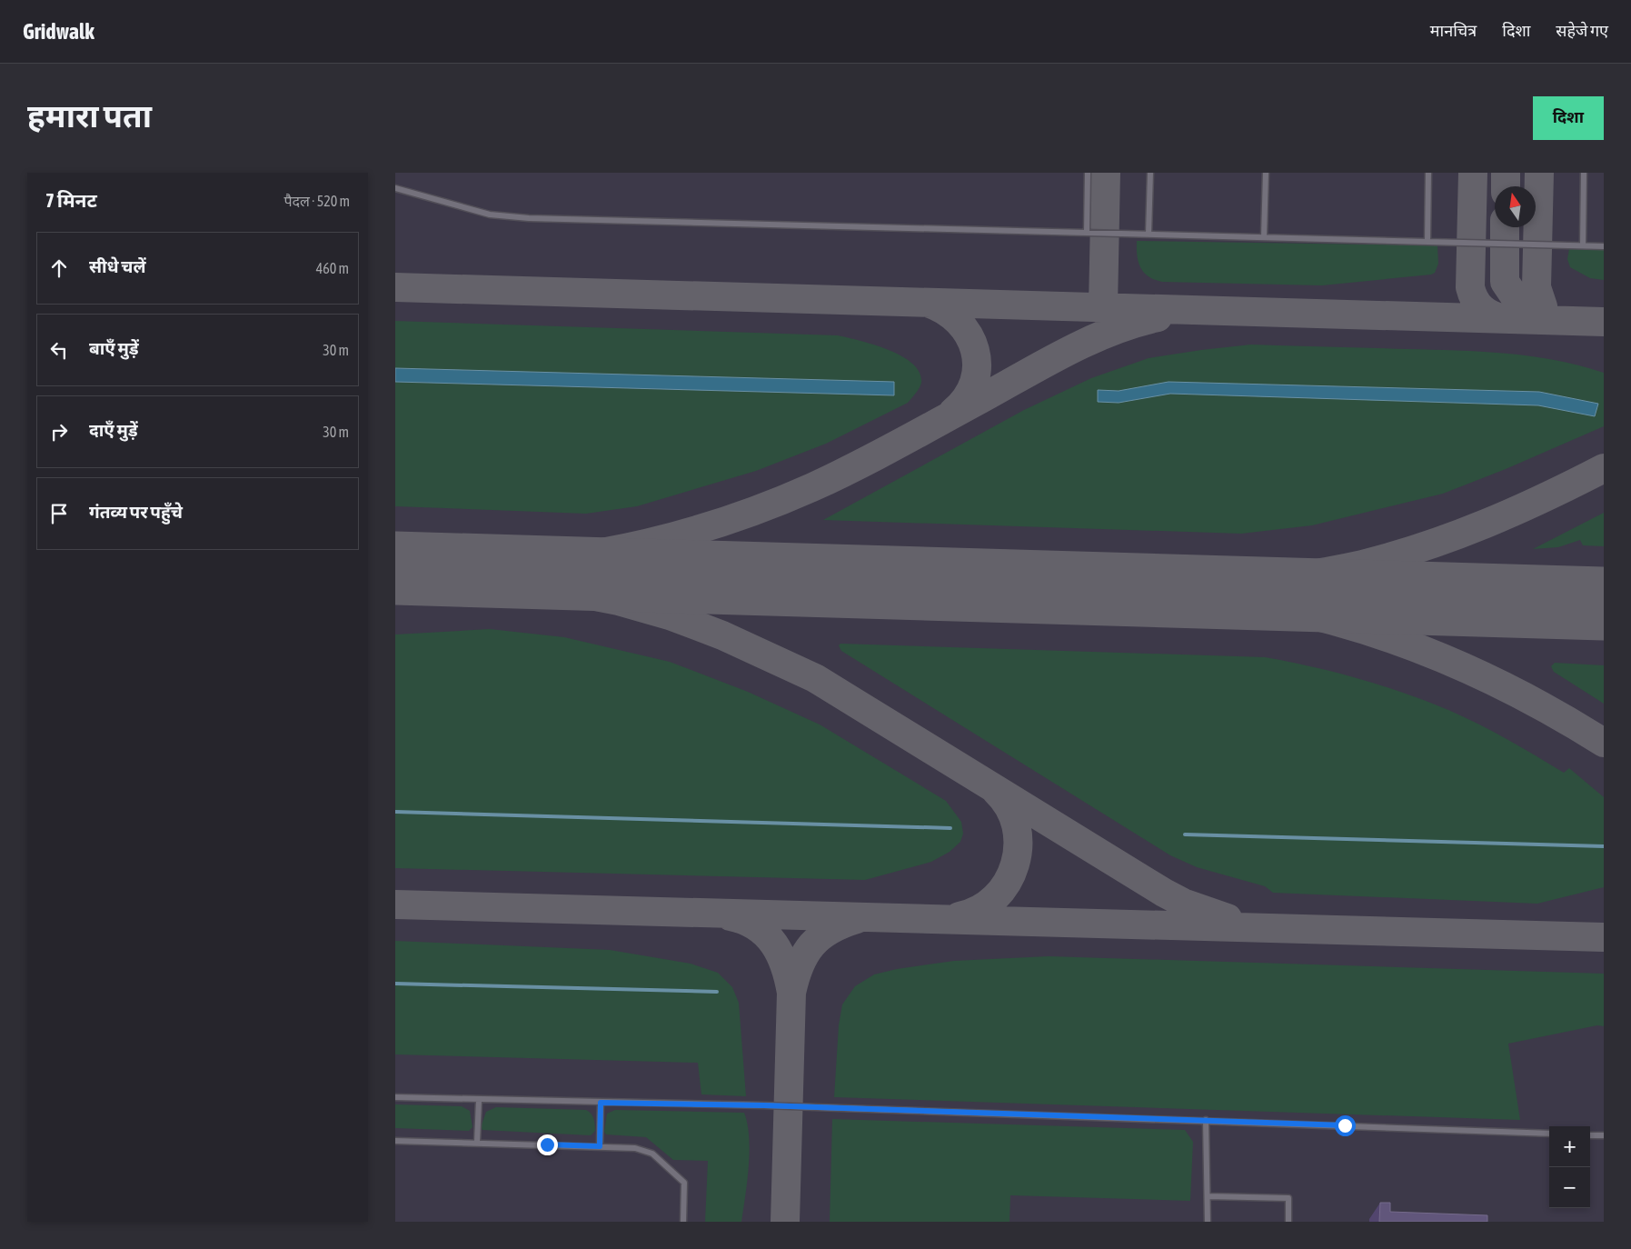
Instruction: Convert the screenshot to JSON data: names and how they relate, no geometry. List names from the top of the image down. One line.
{"north":"top","page":{"header":"Gridwalk","nav":["मानचित्र","दिशा","सहेजे गए"],"buttons":"दिशा","title":"हमारा पता","heading":["7 मिनट","पैदल · 520 m"],"list":[["सीधे चलें","460 m"],["बाएँ मुड़ें","30 m"],["दाएँ मुड़ें","30 m"],"गंतव्य पर पहुँचे"],"map_buttons":["+","−"]}}
